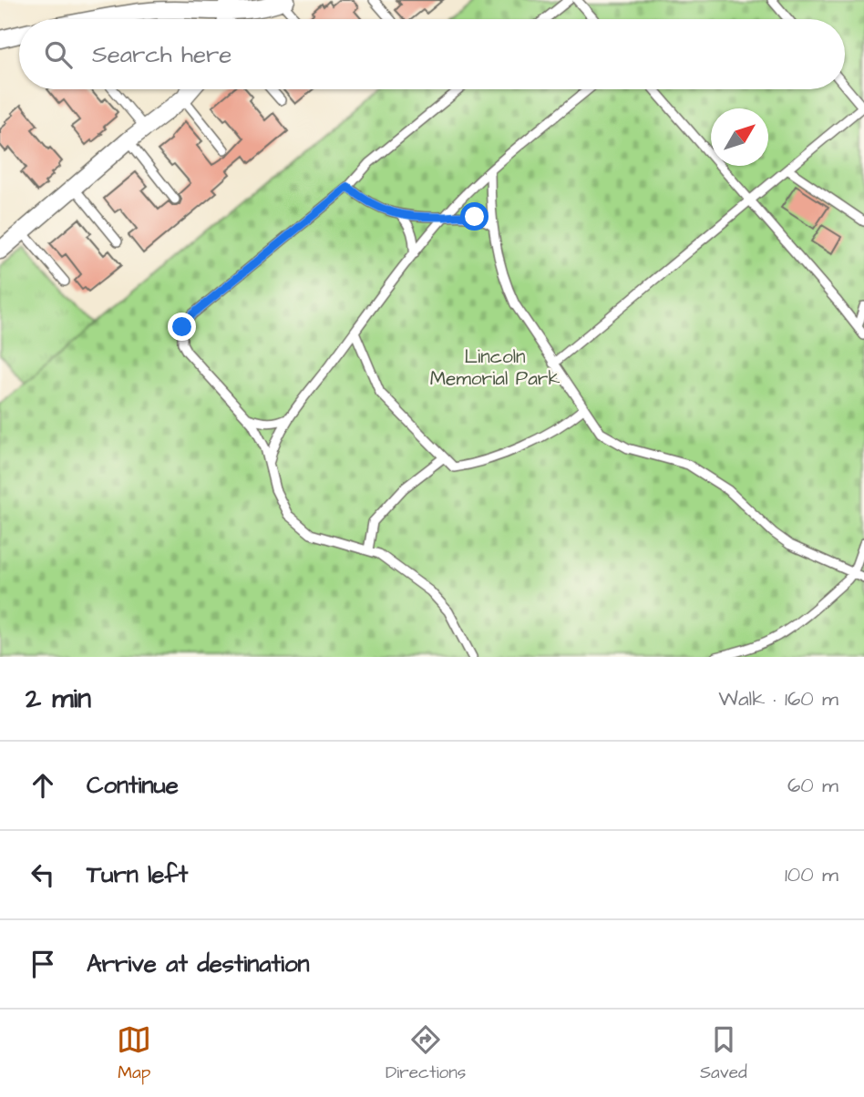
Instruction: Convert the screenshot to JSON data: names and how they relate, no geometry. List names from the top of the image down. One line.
{"parks":["Lincoln Memorial Park"],"north":"top right","page":{"search":"Search here","heading":["2 min","Walk · 160 m"],"list":[["Continue","60 m"],["Turn left","100 m"],"Arrive at destination"],"nav":["Map","Directions","Saved"]}}
